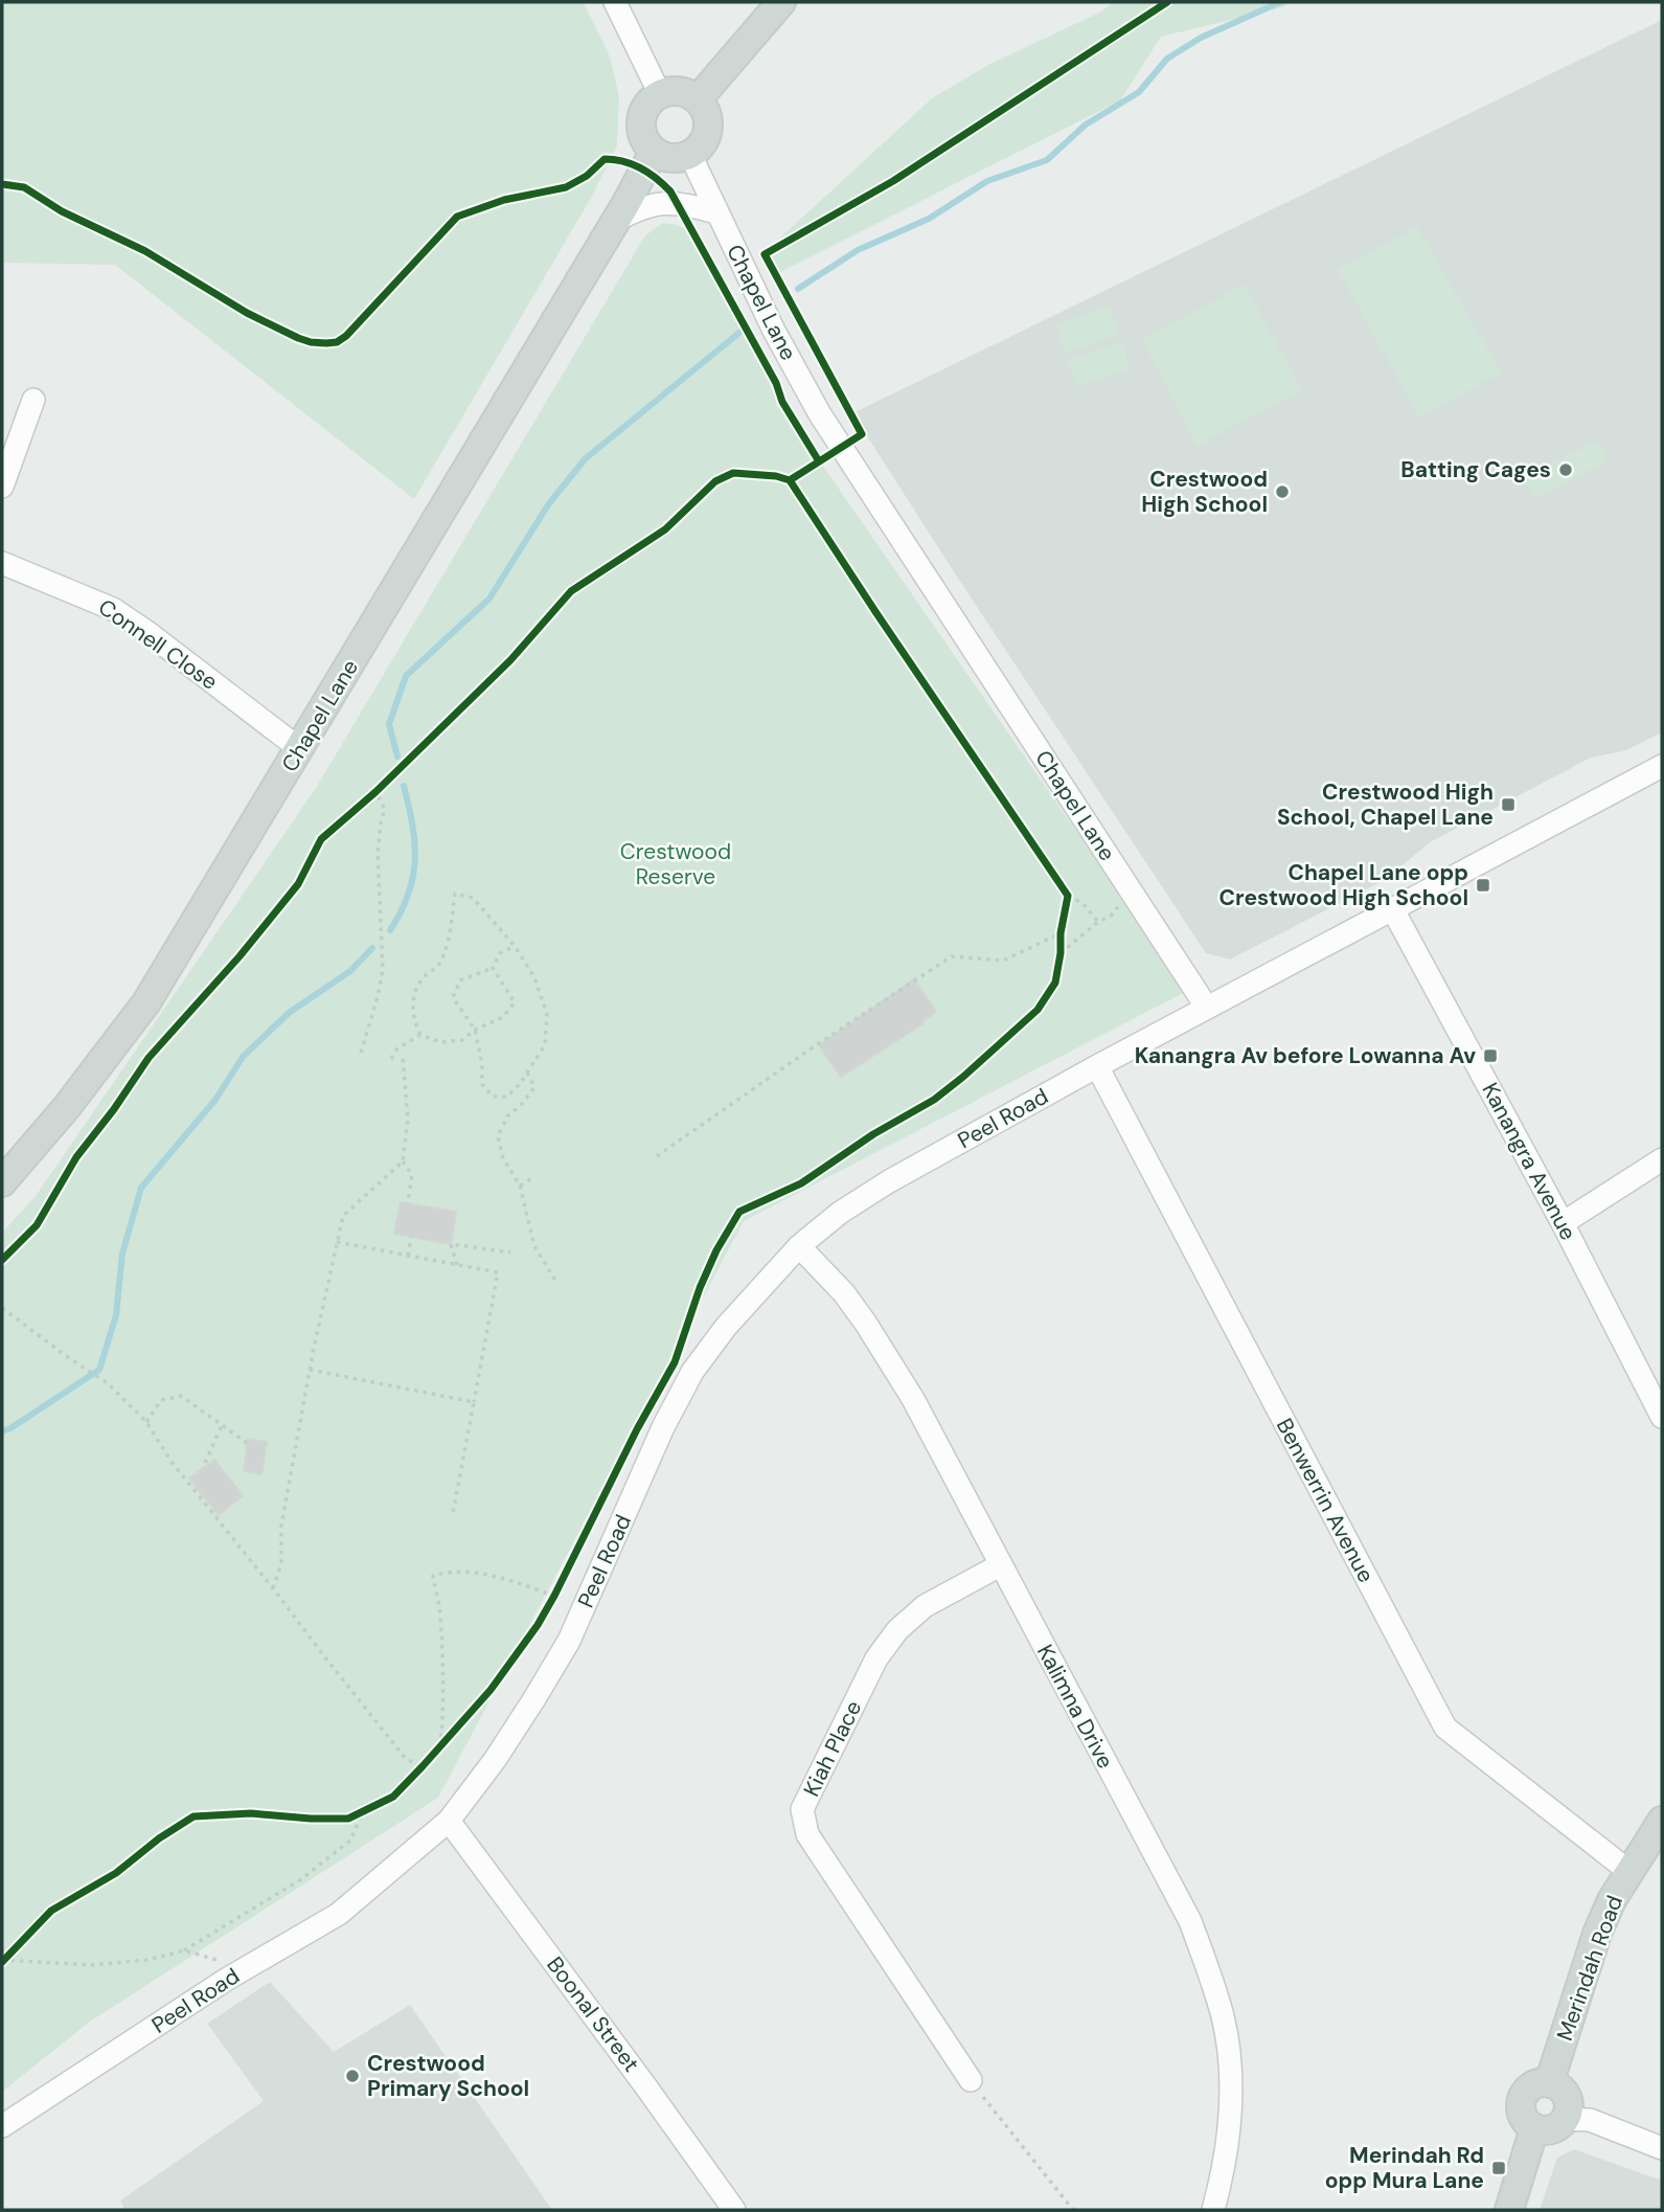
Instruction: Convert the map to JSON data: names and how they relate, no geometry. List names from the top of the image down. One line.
{"streets":{"main road":["Chapel Lane","Merindah Road"],"street":["Connell Close","Peel Road","Kanangra Avenue","Benwerrin Avenue","Kalimna Drive","Kiah Place","Boonal Street"]},"crossings":[["Chapel Lane","Connell Close"],["Chapel Lane","Peel Road"],["Peel Road","Benwerrin Avenue"],["Peel Road","Kalimna Drive"],["Peel Road","Boonal Street"],["Benwerrin Avenue","Merindah Road"],["Kalimna Drive","Kiah Place"]],"parks":["Crestwood Reserve"],"places":{"other":["Batting Cages","Crestwood High School","Crestwood Primary School"],"transit":["Crestwood High School, Chapel Lane","Chapel Lane opp Crestwood High School","Kanangra Av before Lowanna Av","Merindah Rd opp Mura Lane"]}}
